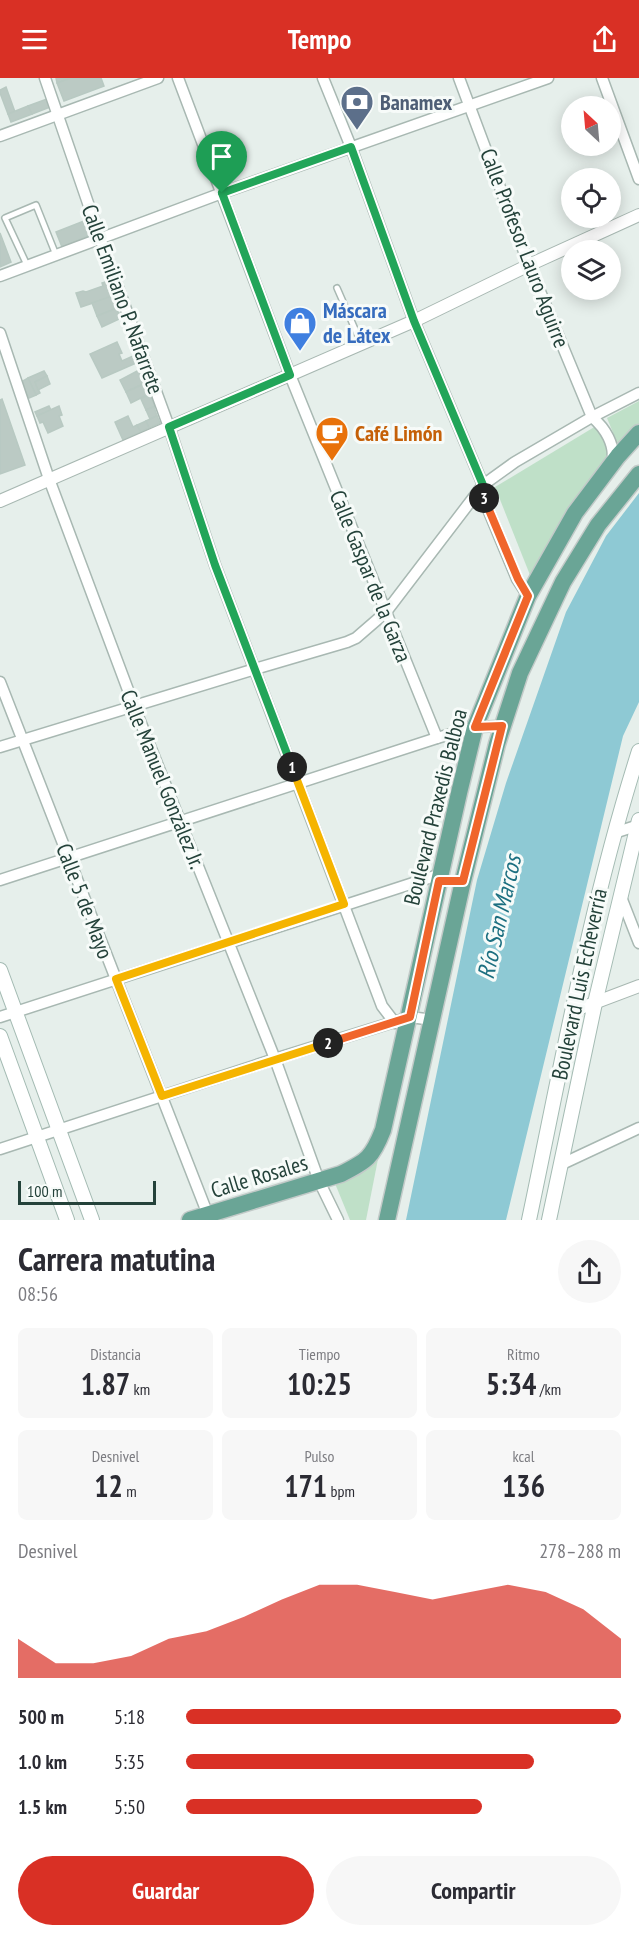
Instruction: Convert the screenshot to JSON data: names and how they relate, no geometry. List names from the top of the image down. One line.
{"streets":{"main road":["Boulevard Praxedis Balboa","Boulevard Luis Echeverría","Calle Rosales"],"street":["Calle Profesor Lauro Aguirre","Calle Emiliano P. Nafarrete","Calle Gaspar de la Garza","Calle Manuel González Jr.","Calle 5 de Mayo"]},"crossings":[["Calle Profesor Lauro Aguirre","Boulevard Praxedis Balboa"],["Calle Emiliano P. Nafarrete","Boulevard Praxedis Balboa"],["Calle Manuel González Jr.","Calle Rosales"],["Boulevard Praxedis Balboa","Calle Rosales"],["Calle 5 de Mayo","Calle Rosales"]],"water":["Río San Marcos"],"places":{"bank":["Banamex"],"shop":["Máscara de Látex"],"cafe":["Café Limón"]},"scale_bar":"100 m","north":"top left","page":{"header":"Tempo","pins":["3","1","2"],"scale":"100 m","heading":["Carrera matutina","08:56"],"stats":[["Distancia","1.87 km"],["Tiempo","10:25"],["Ritmo","5:34 /km"],["Desnivel","12 m"],["Pulso","171 bpm"],["kcal","136"]],"chart":["Desnivel","278–288 m"],"list":[{"name":"500 m","note":"5:18"},{"name":"1.0 km","note":"5:35"},{"name":"1.5 km","note":"5:50"}],"buttons":["Guardar","Compartir"]}}
